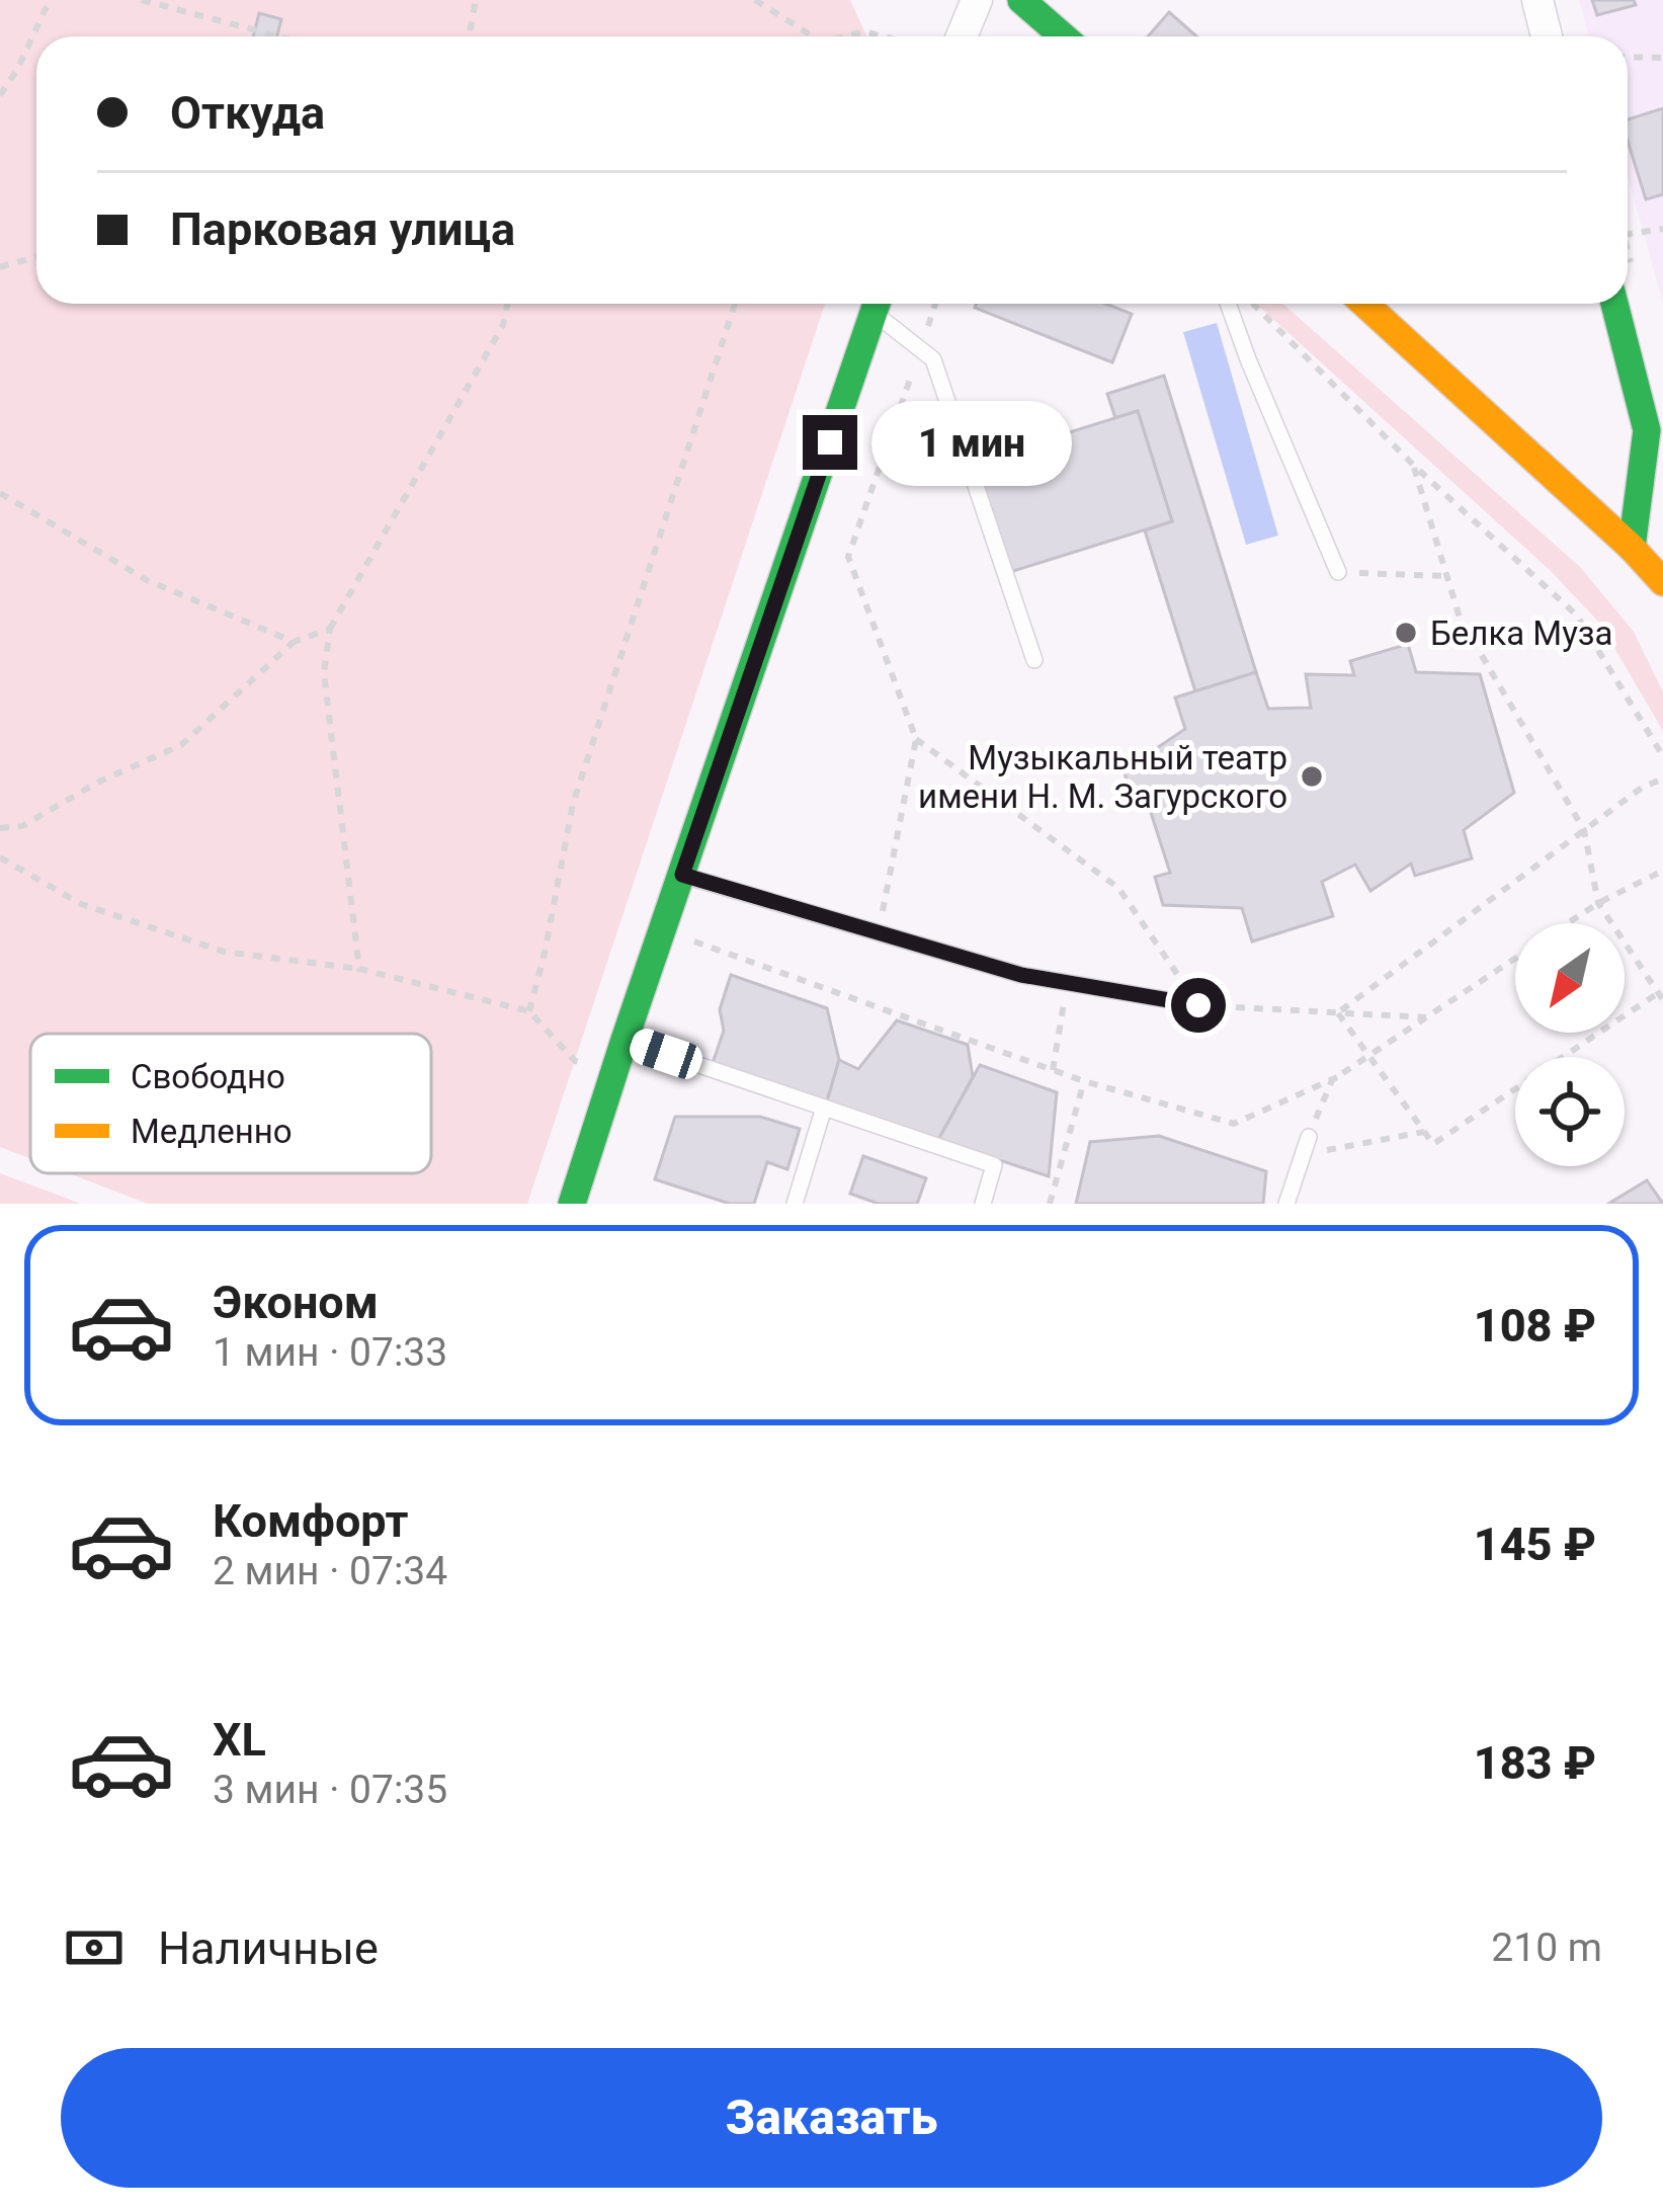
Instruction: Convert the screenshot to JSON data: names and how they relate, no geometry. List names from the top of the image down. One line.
{"places":["Белка Муза","Музыкальный театр имени Н. М. Загурского"],"legend":["Свободно","Медленно"],"north":"bottom left","page":{"banner":["Откуда","Парковая улица"],"bubble":"1 мин","list":[{"name":"Эконом","note":"1 мин · 07:33","value":"108 ₽"},{"name":"Комфорт","note":"2 мин · 07:34","value":"145 ₽"},{"name":"XL","note":"3 мин · 07:35","value":"183 ₽"}],"pay":["Наличные","210 m"],"buttons":"Заказать"}}
